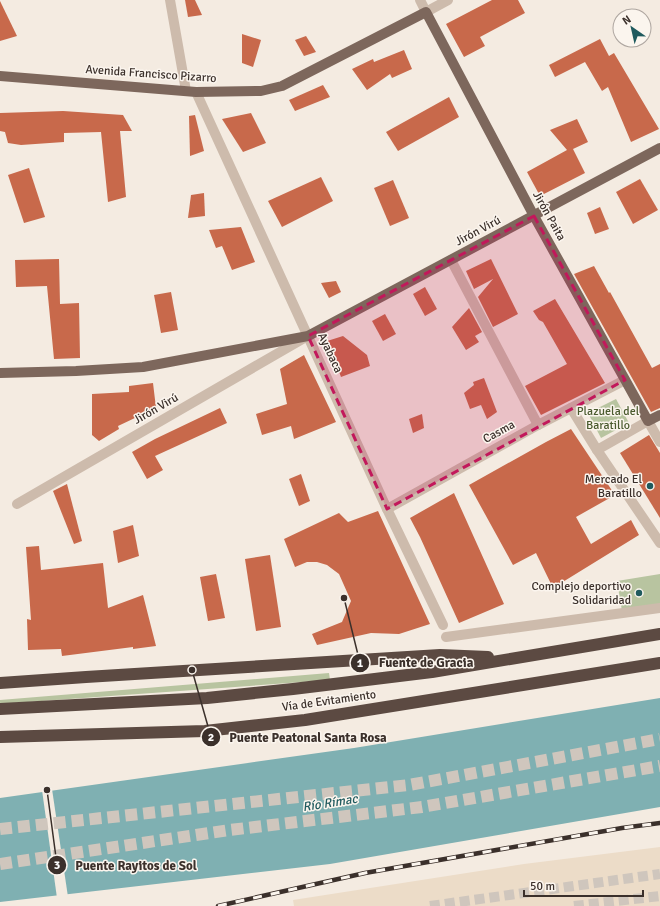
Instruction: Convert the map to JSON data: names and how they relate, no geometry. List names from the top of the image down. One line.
{"streets":{"highway":["Vía de Evitamiento"],"main road":["Avenida Francisco Pizarro","Jirón Paita","Jirón Virú"],"street":["Ayabaca","Casma"]},"crossings":[["Avenida Francisco Pizarro","Jirón Paita"],["Avenida Francisco Pizarro","Ayabaca"],["Jirón Paita","Jirón Virú"],["Jirón Paita","Casma"],["Jirón Virú","Ayabaca"],["Ayabaca","Casma"]],"water":["Río Rímac"],"parks":["Plazuela del Baratillo"],"places":["Mercado El Baratillo","Complejo deportivo Solidaridad","Fuente de Gracia","Puente Peatonal Santa Rosa","Puente Rayitos de Sol"],"scale_bar":"50 m","north":"top left"}
